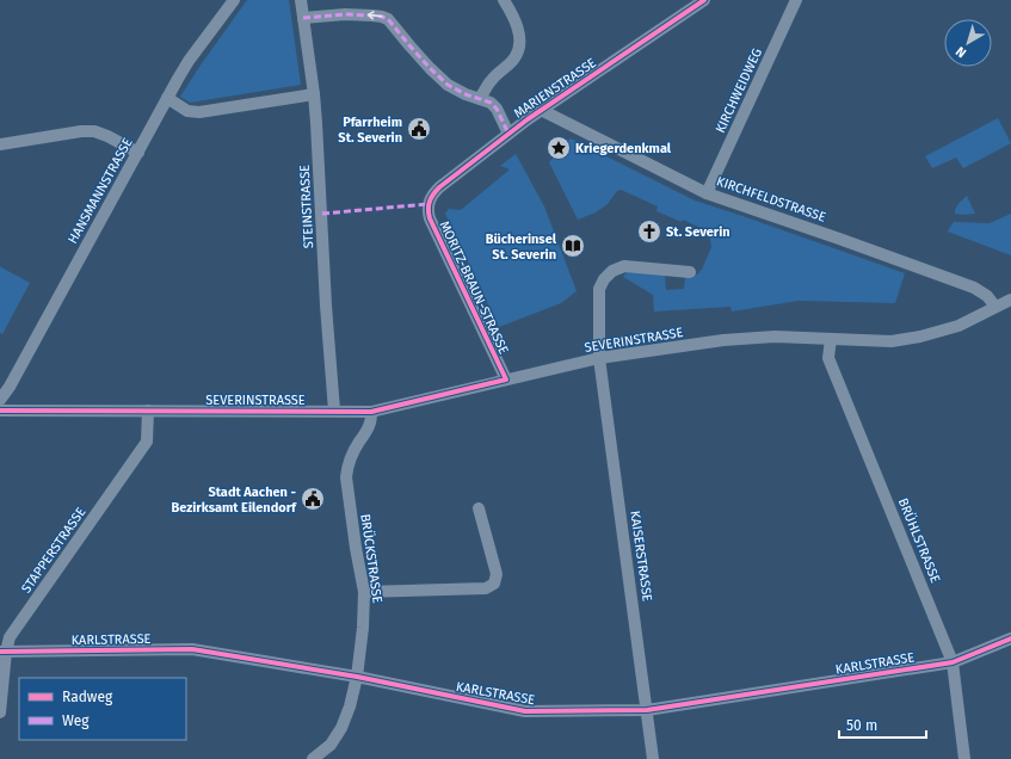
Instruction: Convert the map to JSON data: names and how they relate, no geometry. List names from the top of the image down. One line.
{"streets":{"street":["MARIENSTRASSE","KIRCHWEIDWEG","HANSMANNSTRASSE","KIRCHFELDSTRASSE","STEINSTRASSE","MORITZ-BRAUN-STRASSE","SEVERINSTRASSE","BRÜHLSTRASSE","STAPPERSTRASSE","KAISERSTRASSE","BRÜCKSTRASSE","KARLSTRASSE"]},"crossings":[["MARIENSTRASSE","KIRCHFELDSTRASSE"],["MARIENSTRASSE","MORITZ-BRAUN-STRASSE"],["KIRCHWEIDWEG","KIRCHFELDSTRASSE"],["KIRCHFELDSTRASSE","SEVERINSTRASSE"],["STEINSTRASSE","SEVERINSTRASSE"],["MORITZ-BRAUN-STRASSE","SEVERINSTRASSE"],["SEVERINSTRASSE","BRÜHLSTRASSE"],["SEVERINSTRASSE","STAPPERSTRASSE"],["SEVERINSTRASSE","KAISERSTRASSE"],["SEVERINSTRASSE","BRÜCKSTRASSE"],["BRÜHLSTRASSE","KARLSTRASSE"],["STAPPERSTRASSE","KARLSTRASSE"],["KAISERSTRASSE","KARLSTRASSE"],["BRÜCKSTRASSE","KARLSTRASSE"]],"places":{"public building":["Pfarrheim St. Severin","Stadt Aachen - Bezirksamt Eilendorf"],"place":["Kriegerdenkmal"],"church":["St. Severin"],"library":["Bücherinsel St. Severin"]},"legend":["Radweg","Weg"],"scale_bar":"50 m","north":"bottom left"}
